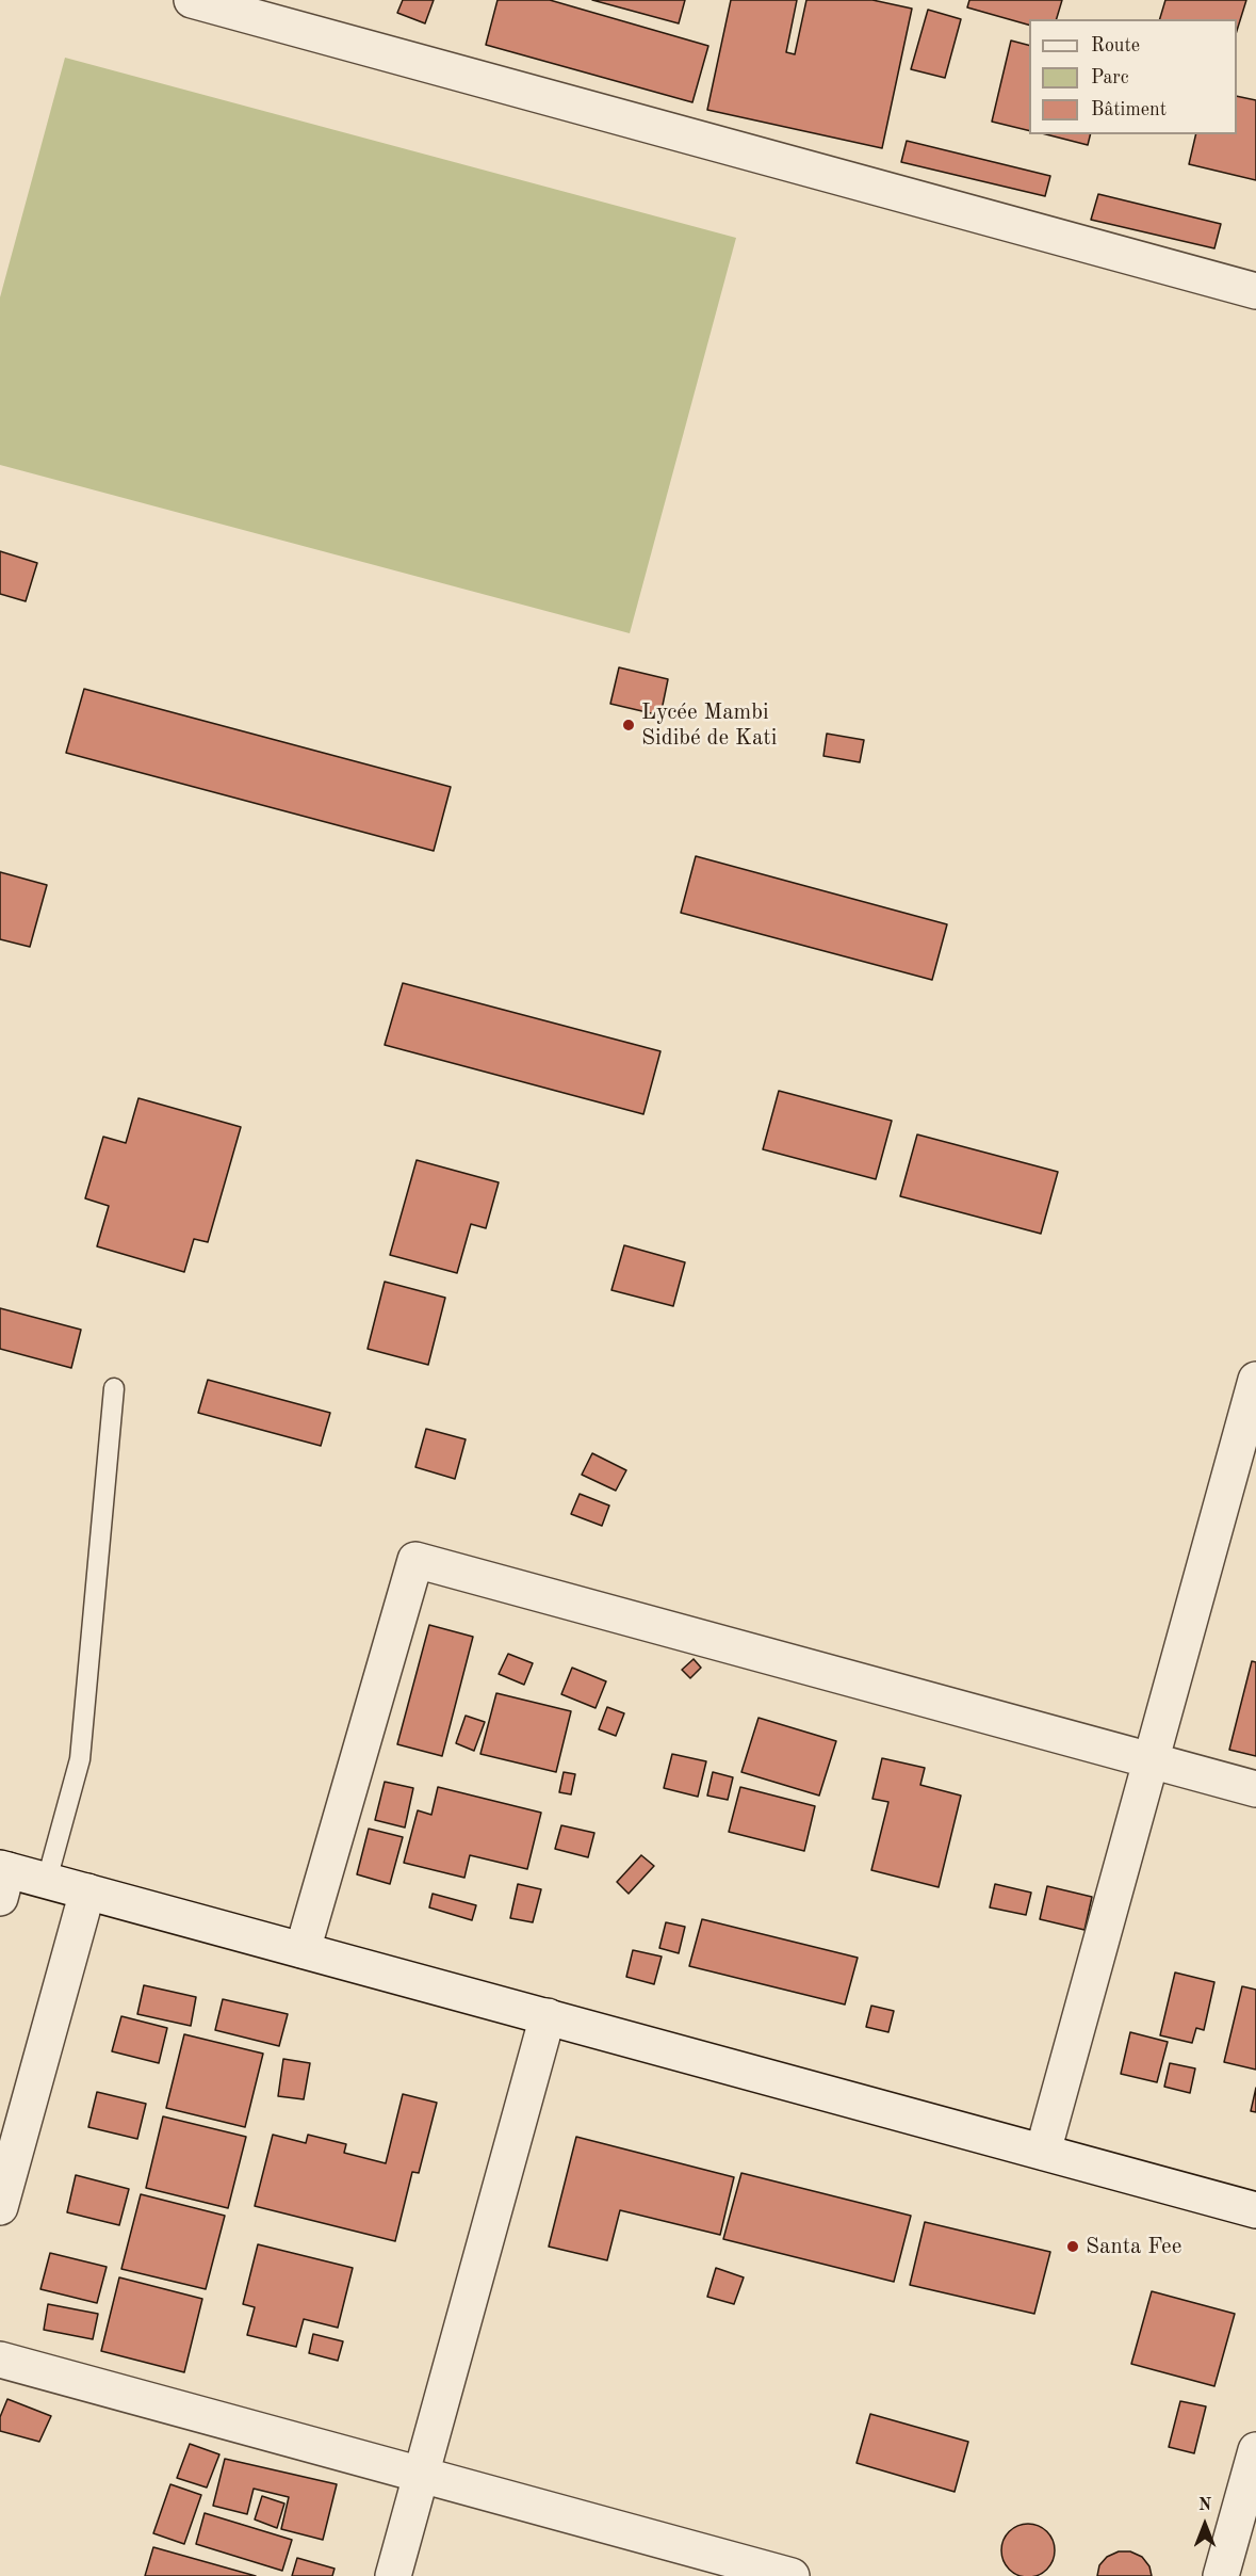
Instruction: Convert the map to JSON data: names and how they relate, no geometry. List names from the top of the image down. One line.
{"places":["Lycée Mambi Sidibé de Kati","Santa Fee"],"legend":["Route","Parc","Bâtiment"],"north":"top"}
